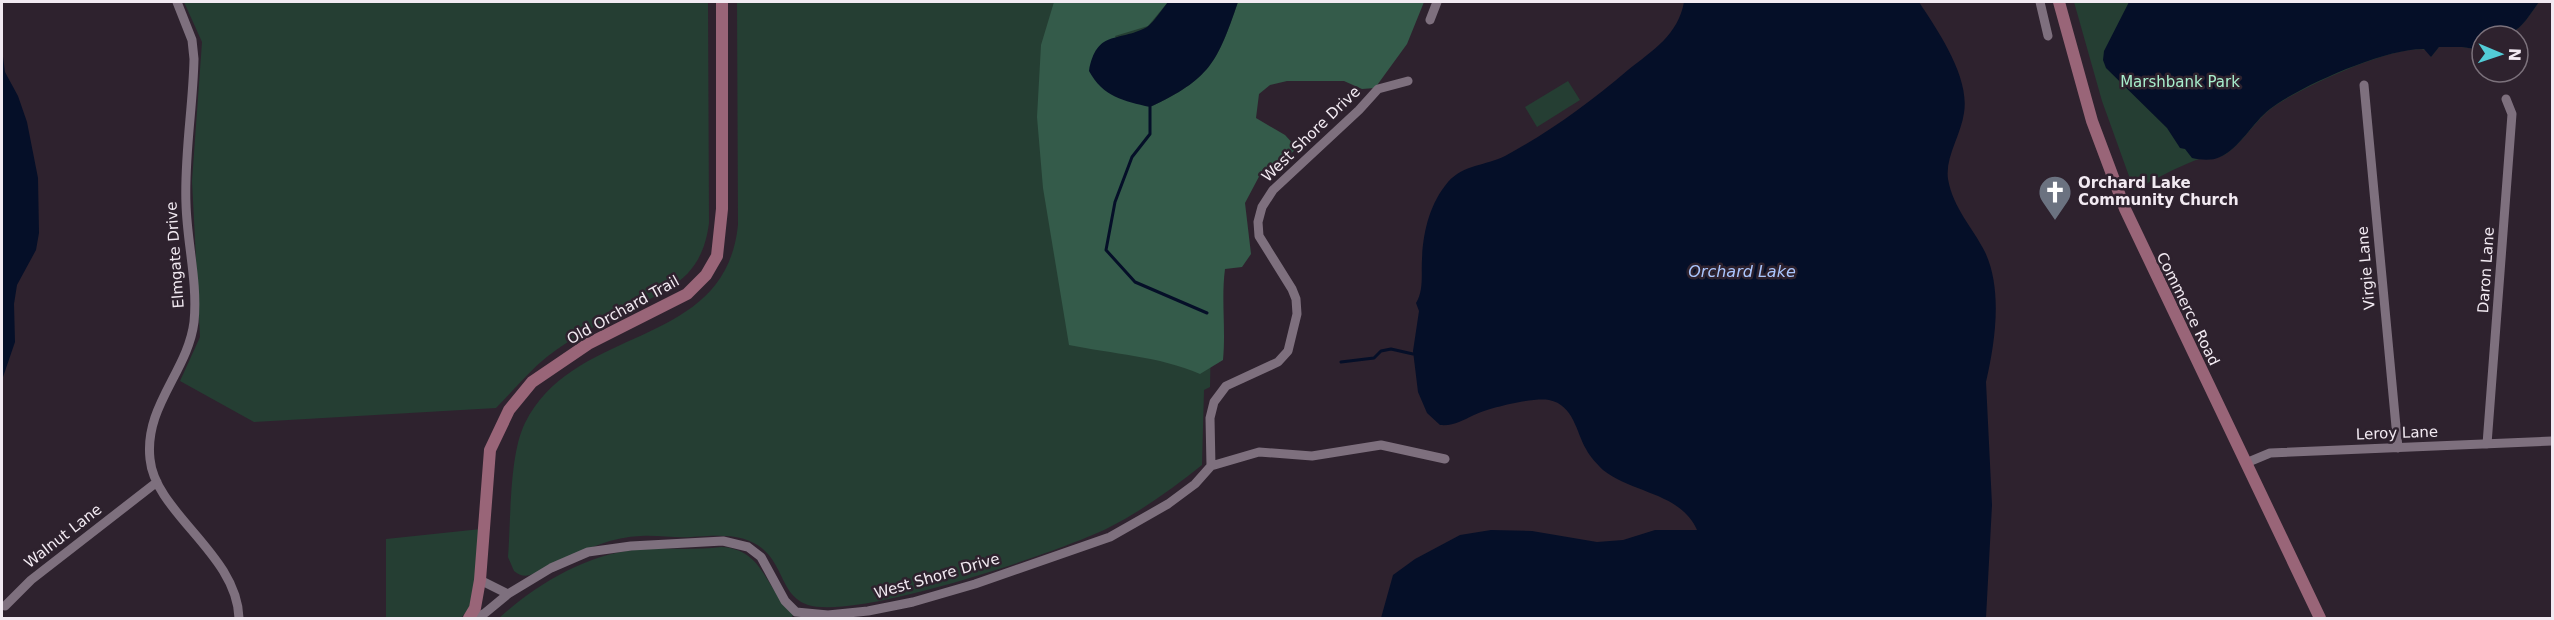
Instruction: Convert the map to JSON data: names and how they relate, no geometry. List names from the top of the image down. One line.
{"streets":{"street":["West Shore Drive","Elmgate Drive","Virgie Lane","Daron Lane","Commerce Road","Old Orchard Trail","Leroy Lane","Walnut Lane"]},"crossings":[["West Shore Drive","Old Orchard Trail"],["Elmgate Drive","Walnut Lane"],["Virgie Lane","Leroy Lane"],["Daron Lane","Leroy Lane"],["Commerce Road","Leroy Lane"]],"water":["Orchard Lake"],"parks":["Marshbank Park"],"places":{"church":["Orchard Lake Community Church"]},"north":"right"}
